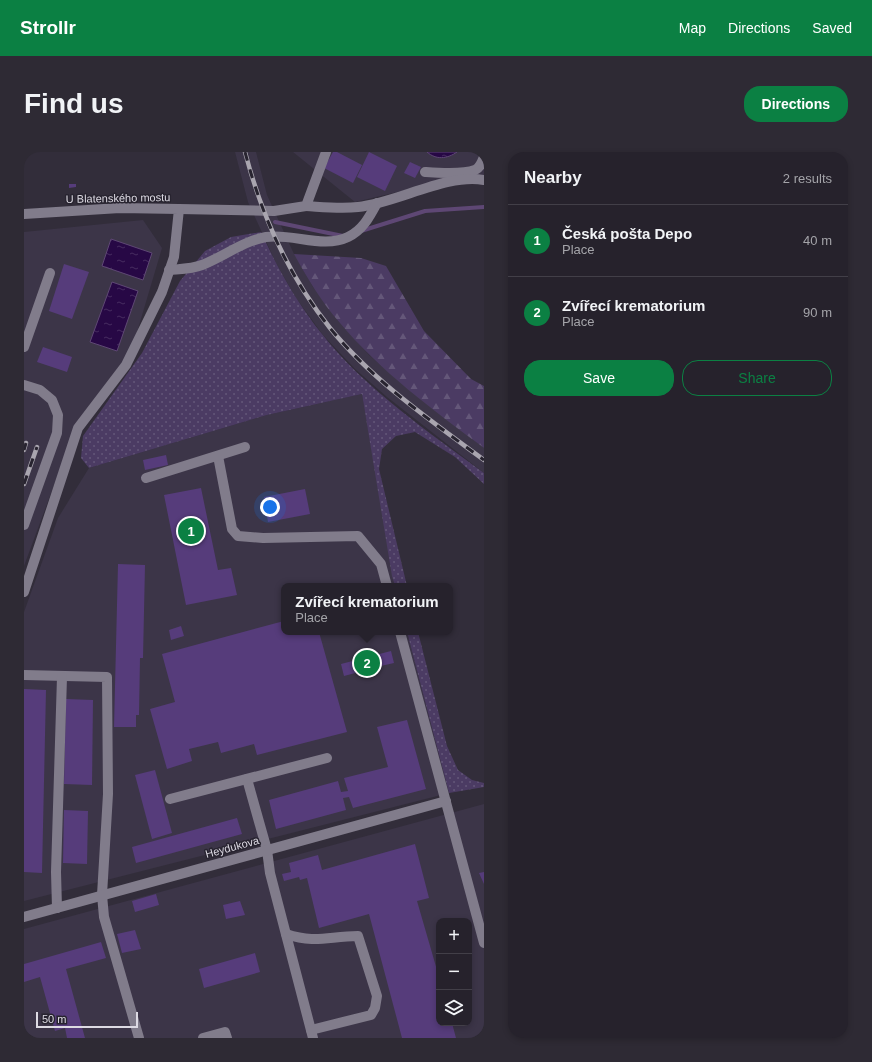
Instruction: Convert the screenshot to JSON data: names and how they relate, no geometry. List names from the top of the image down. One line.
{"streets":{"street":["U Blatenského mostu","Heydukova"]},"scale_bar":"50 m","page":{"header":"Strollr","nav":["Map","Directions","Saved"],"buttons":["Directions",["Save","Share"]],"title":"Find us","heading":["Nearby","2 results"],"list":[{"mark":"1","name":"Česká pošta Depo","note":"Place","value":"40 m"},{"mark":"2","name":"Zvířecí krematorium","note":"Place","value":"90 m"}],"pins":["1","2"],"popup":["Zvířecí krematorium","Place"],"map_buttons":["+","−"],"scale":"50 m"}}
